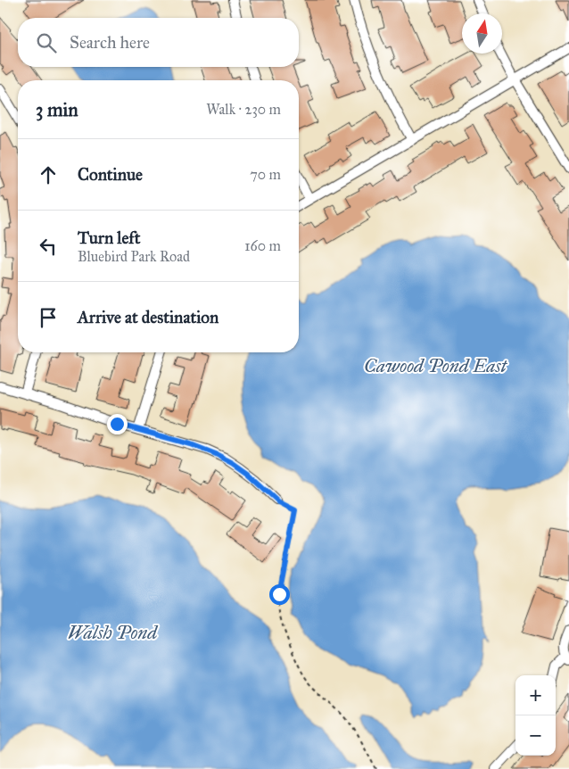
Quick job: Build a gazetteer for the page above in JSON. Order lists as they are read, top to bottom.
{
  "water": ["Cawood Pond East", "Walsh Pond"],
  "north": "top",
  "page": {
    "search": "Search here",
    "heading": ["3 min", "Walk · 230 m"],
    "list": [
      ["Continue", "70 m"],
      ["Turn left", "Bluebird Park Road", "160 m"],
      "Arrive at destination"
    ],
    "map_buttons": ["+", "−"]
  }
}
